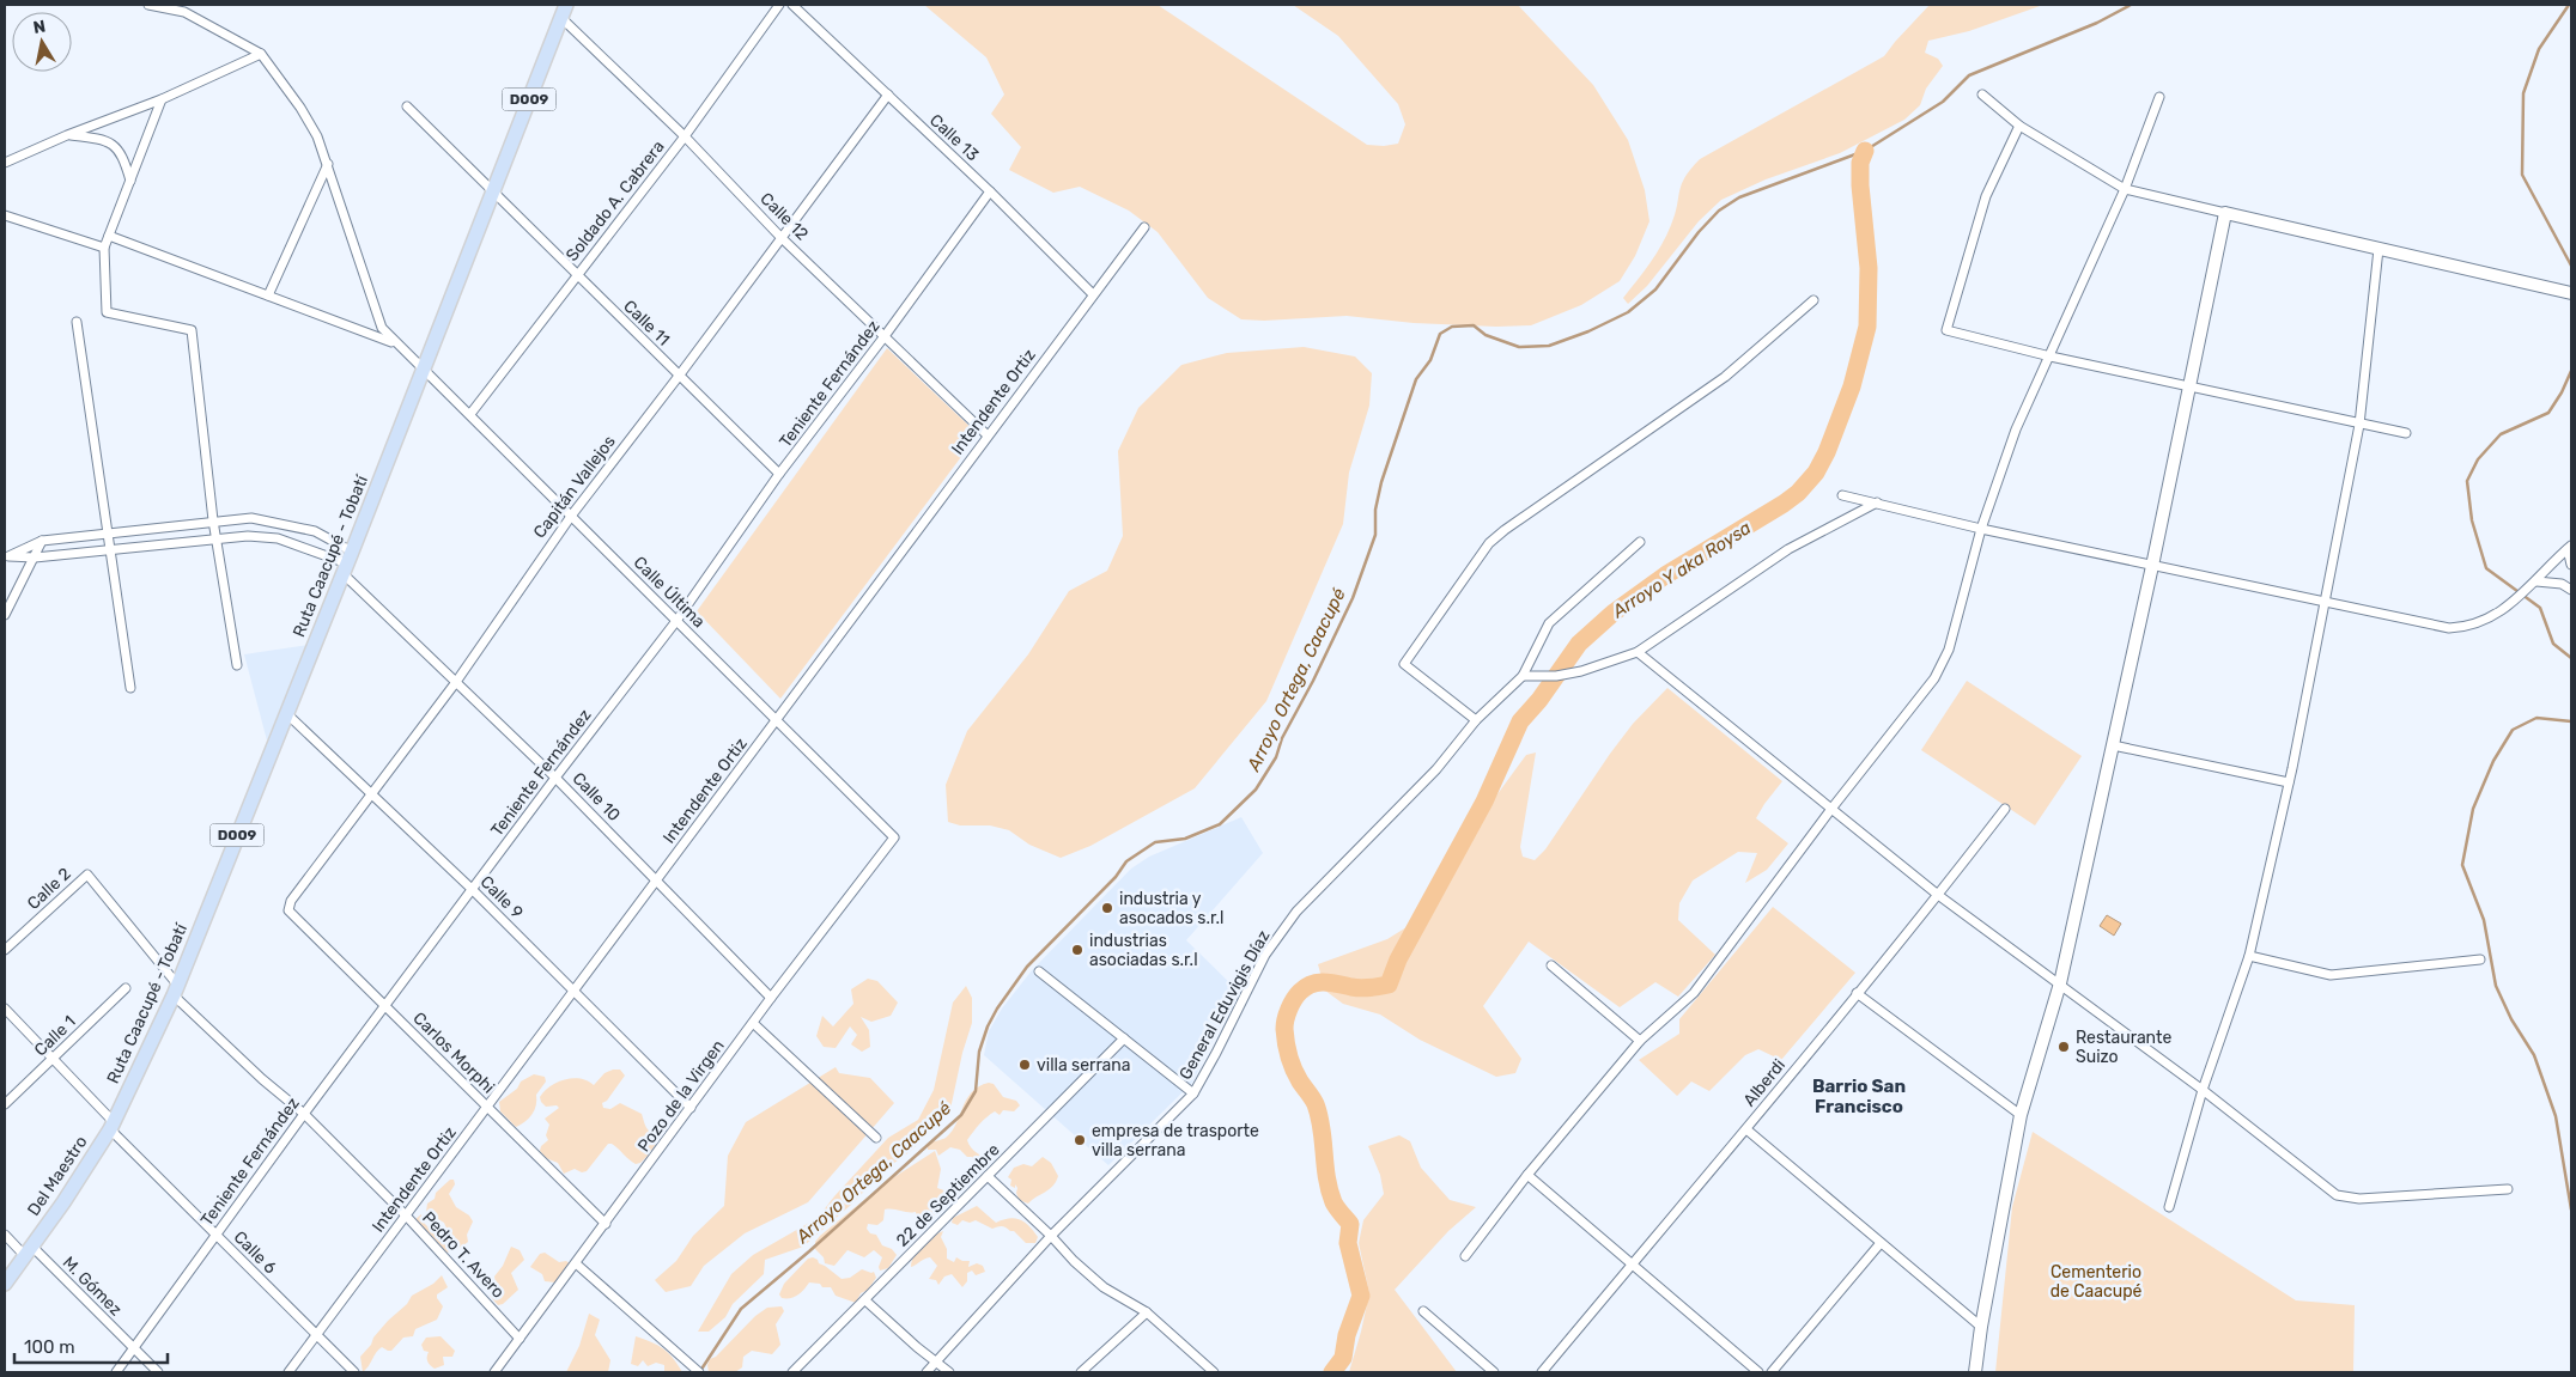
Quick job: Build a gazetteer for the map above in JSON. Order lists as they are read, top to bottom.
{
  "streets": {
    "main road": ["D009", "Ruta Caacupé - Tobatí", "Del Maestro"],
    "street": [
      "Calle 13",
      "Soldado A. Cabrera",
      "Calle 12",
      "Calle 11",
      "Teniente Fernández",
      "Intendente Ortiz",
      "Capitán Vallejos",
      "Calle Última",
      "Calle 10",
      "Calle 2",
      "Calle 9",
      "General Eduvigis Díaz",
      "Calle 1",
      "Carlos Morphi",
      "Alberdi",
      "Pozo de la Virgen",
      "22 de Septiembre",
      "Calle 6",
      "Pedro T. Avero",
      "M. Gómez"
    ]
  },
  "crossings": [
    ["Calle 13", "Teniente Fernández"],
    ["Calle 13", "Intendente Ortiz"],
    ["Calle 13", "Capitán Vallejos"],
    ["Soldado A. Cabrera", "Calle 12"],
    ["Soldado A. Cabrera", "Calle 11"],
    ["Soldado A. Cabrera", "Calle Última"],
    ["Calle 12", "Teniente Fernández"],
    ["Calle 12", "Intendente Ortiz"],
    ["Calle 12", "Capitán Vallejos"],
    ["Calle 12", "Ruta Caacupé - Tobatí"],
    ["Calle 11", "Teniente Fernández"],
    ["Calle 11", "Capitán Vallejos"],
    ["Calle 11", "Ruta Caacupé - Tobatí"],
    ["Teniente Fernández", "Calle Última"],
    ["Teniente Fernández", "Calle 10"],
    ["Teniente Fernández", "Calle 9"],
    ["Teniente Fernández", "Carlos Morphi"],
    ["Teniente Fernández", "Calle 6"],
    ["Teniente Fernández", "Pedro T. Avero"],
    ["Teniente Fernández", "M. Gómez"],
    ["Intendente Ortiz", "Calle Última"],
    ["Intendente Ortiz", "Calle 10"],
    ["Intendente Ortiz", "Calle 9"],
    ["Intendente Ortiz", "Carlos Morphi"],
    ["Intendente Ortiz", "Calle 6"],
    ["Intendente Ortiz", "Pedro T. Avero"],
    ["Capitán Vallejos", "Calle Última"],
    ["Capitán Vallejos", "Calle 10"],
    ["Capitán Vallejos", "Calle 9"],
    ["Capitán Vallejos", "Carlos Morphi"],
    ["Ruta Caacupé - Tobatí", "Calle Última"],
    ["Ruta Caacupé - Tobatí", "Calle 10"],
    ["Ruta Caacupé - Tobatí", "Calle 9"],
    ["Ruta Caacupé - Tobatí", "Del Maestro"],
    ["Ruta Caacupé - Tobatí", "Calle 6"],
    ["Ruta Caacupé - Tobatí", "Pedro T. Avero"],
    ["Calle Última", "Pozo de la Virgen"],
    ["Calle 10", "Pozo de la Virgen"],
    ["Calle 2", "Pedro T. Avero"],
    ["Calle 9", "Pozo de la Virgen"],
    ["Calle 1", "Calle 6"],
    ["Carlos Morphi", "Pozo de la Virgen"],
    ["Pozo de la Virgen", "Pedro T. Avero"],
    ["Del Maestro", "Calle 6"],
    ["Del Maestro", "M. Gómez"]
  ],
  "districts": ["Barrio San Francisco"],
  "water": ["Arroyo Y aka Roysa", "Arroyo Ortega, Caacupé"],
  "parks": ["Cementerio de Caacupé"],
  "places": [
    "industria y asocados s.r.l",
    "industrias asociadas s.r.l",
    "Restaurante Suizo",
    "villa serrana",
    "empresa de trasporte villa serrana"
  ],
  "scale_bar": "100 m",
  "north": "top"
}
